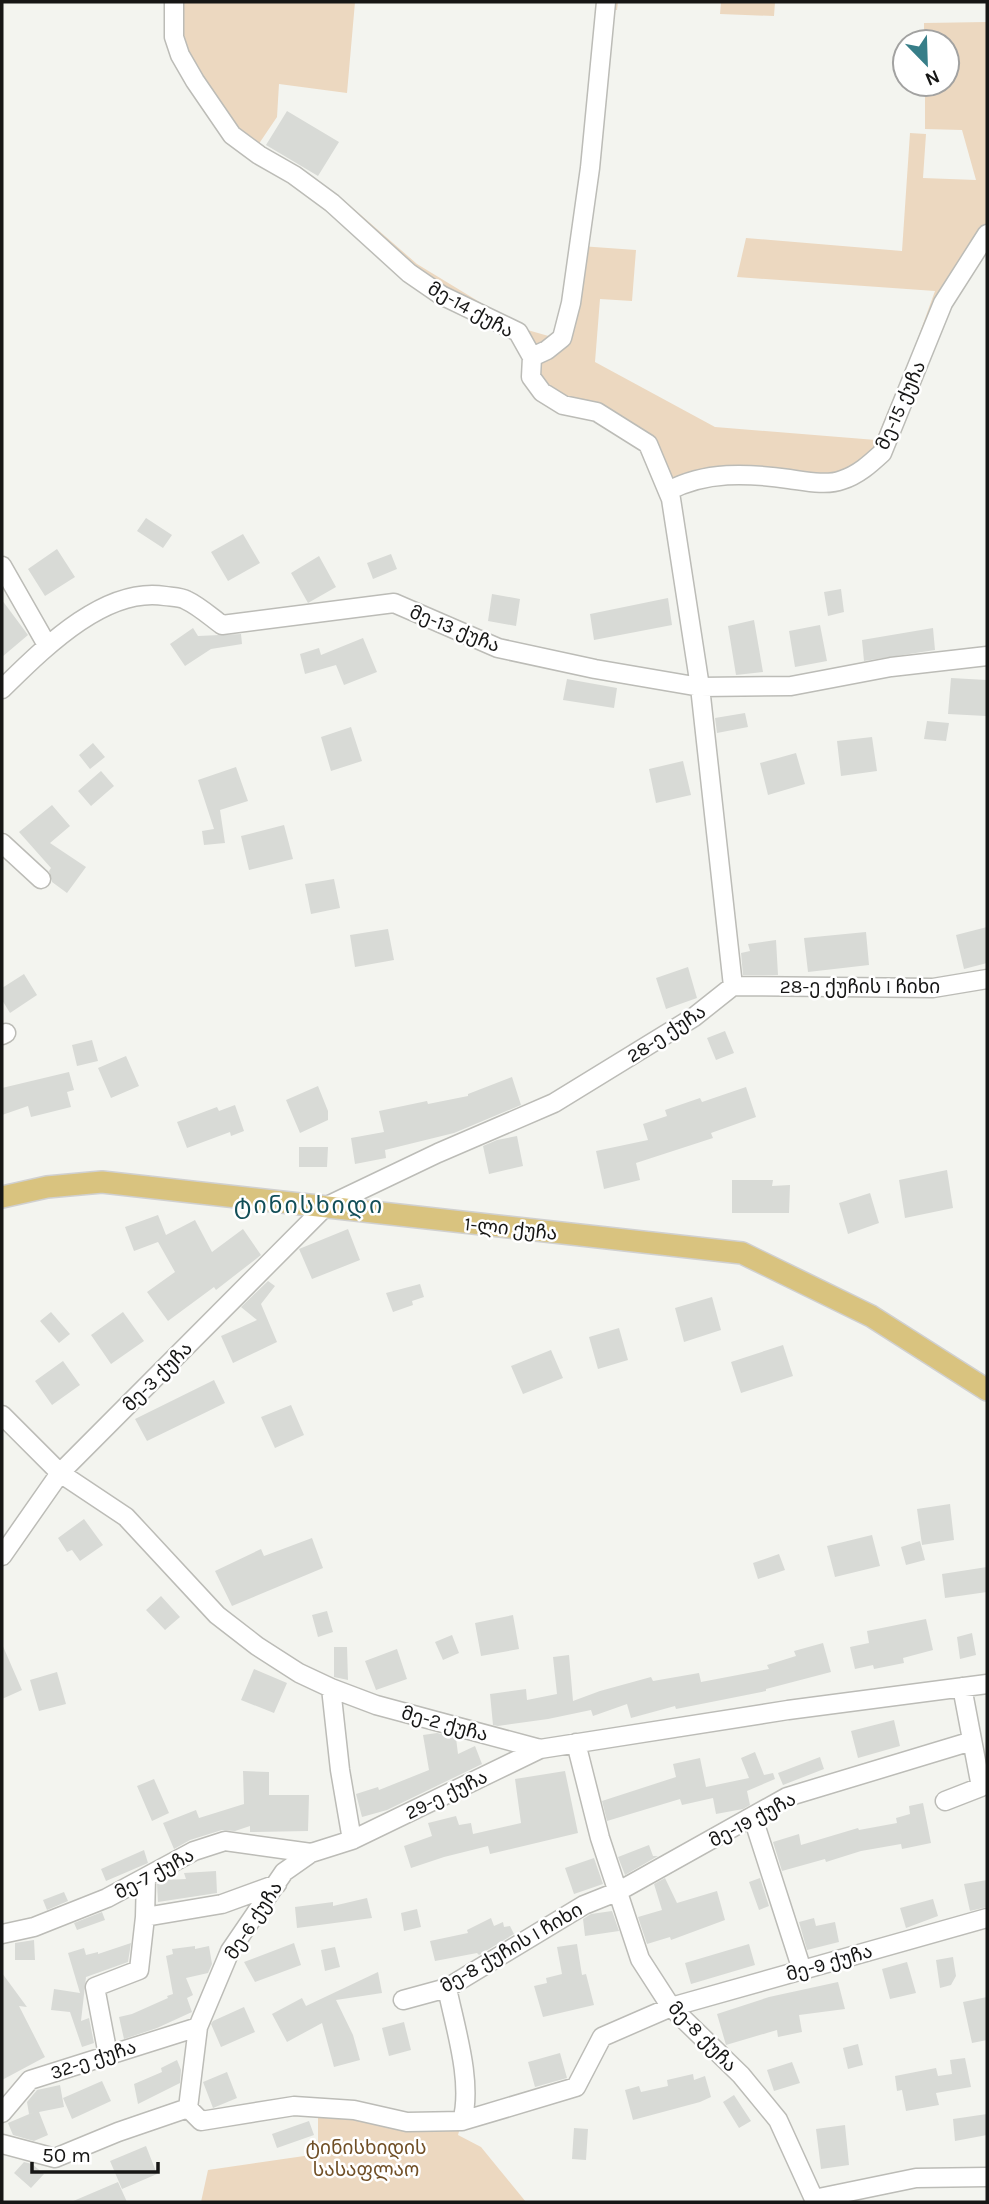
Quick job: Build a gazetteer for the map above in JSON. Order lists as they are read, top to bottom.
{
  "streets": {
    "main road": ["1-ლი ქუჩა"],
    "street": [
      "მე-14 ქუჩა",
      "მე-15 ქუჩა",
      "მე-13 ქუჩა",
      "28-ე ქუჩის I ჩიხი",
      "28-ე ქუჩა",
      "მე-3 ქუჩა",
      "მე-2 ქუჩა",
      "29-ე ქუჩა",
      "მე-19 ქუჩა",
      "მე-7 ქუჩა",
      "მე-6 ქუჩა",
      "მე-8 ქუჩის I ჩიხი",
      "მე-9 ქუჩა",
      "მე-8 ქუჩა",
      "32-ე ქუჩა"
    ]
  },
  "crossings": [
    ["მე-14 ქუჩა", "მე-15 ქუჩა"],
    ["მე-14 ქუჩა", "მე-13 ქუჩა"],
    ["28-ე ქუჩის I ჩიხი", "28-ე ქუჩა"],
    ["28-ე ქუჩა", "1-ლი ქუჩა"],
    ["28-ე ქუჩა", "მე-3 ქუჩა"],
    ["1-ლი ქუჩა", "მე-3 ქუჩა"],
    ["მე-3 ქუჩა", "მე-2 ქუჩა"],
    ["მე-2 ქუჩა", "29-ე ქუჩა"],
    ["მე-2 ქუჩა", "მე-8 ქუჩა"],
    ["29-ე ქუჩა", "მე-6 ქუჩა"],
    ["მე-19 ქუჩა", "მე-8 ქუჩის I ჩიხი"],
    ["მე-19 ქუჩა", "მე-8 ქუჩა"],
    ["მე-7 ქუჩა", "მე-6 ქუჩა"],
    ["მე-6 ქუჩა", "მე-9 ქუჩა"],
    ["მე-6 ქუჩა", "32-ე ქუჩა"],
    ["მე-8 ქუჩის I ჩიხი", "მე-8 ქუჩა"],
    ["მე-9 ქუჩა", "მე-8 ქუჩა"]
  ],
  "districts": ["ტინისხიდი"],
  "parks": ["ტინისხიდის სასაფლაო"],
  "scale_bar": "50 m",
  "north": "bottom right"
}
